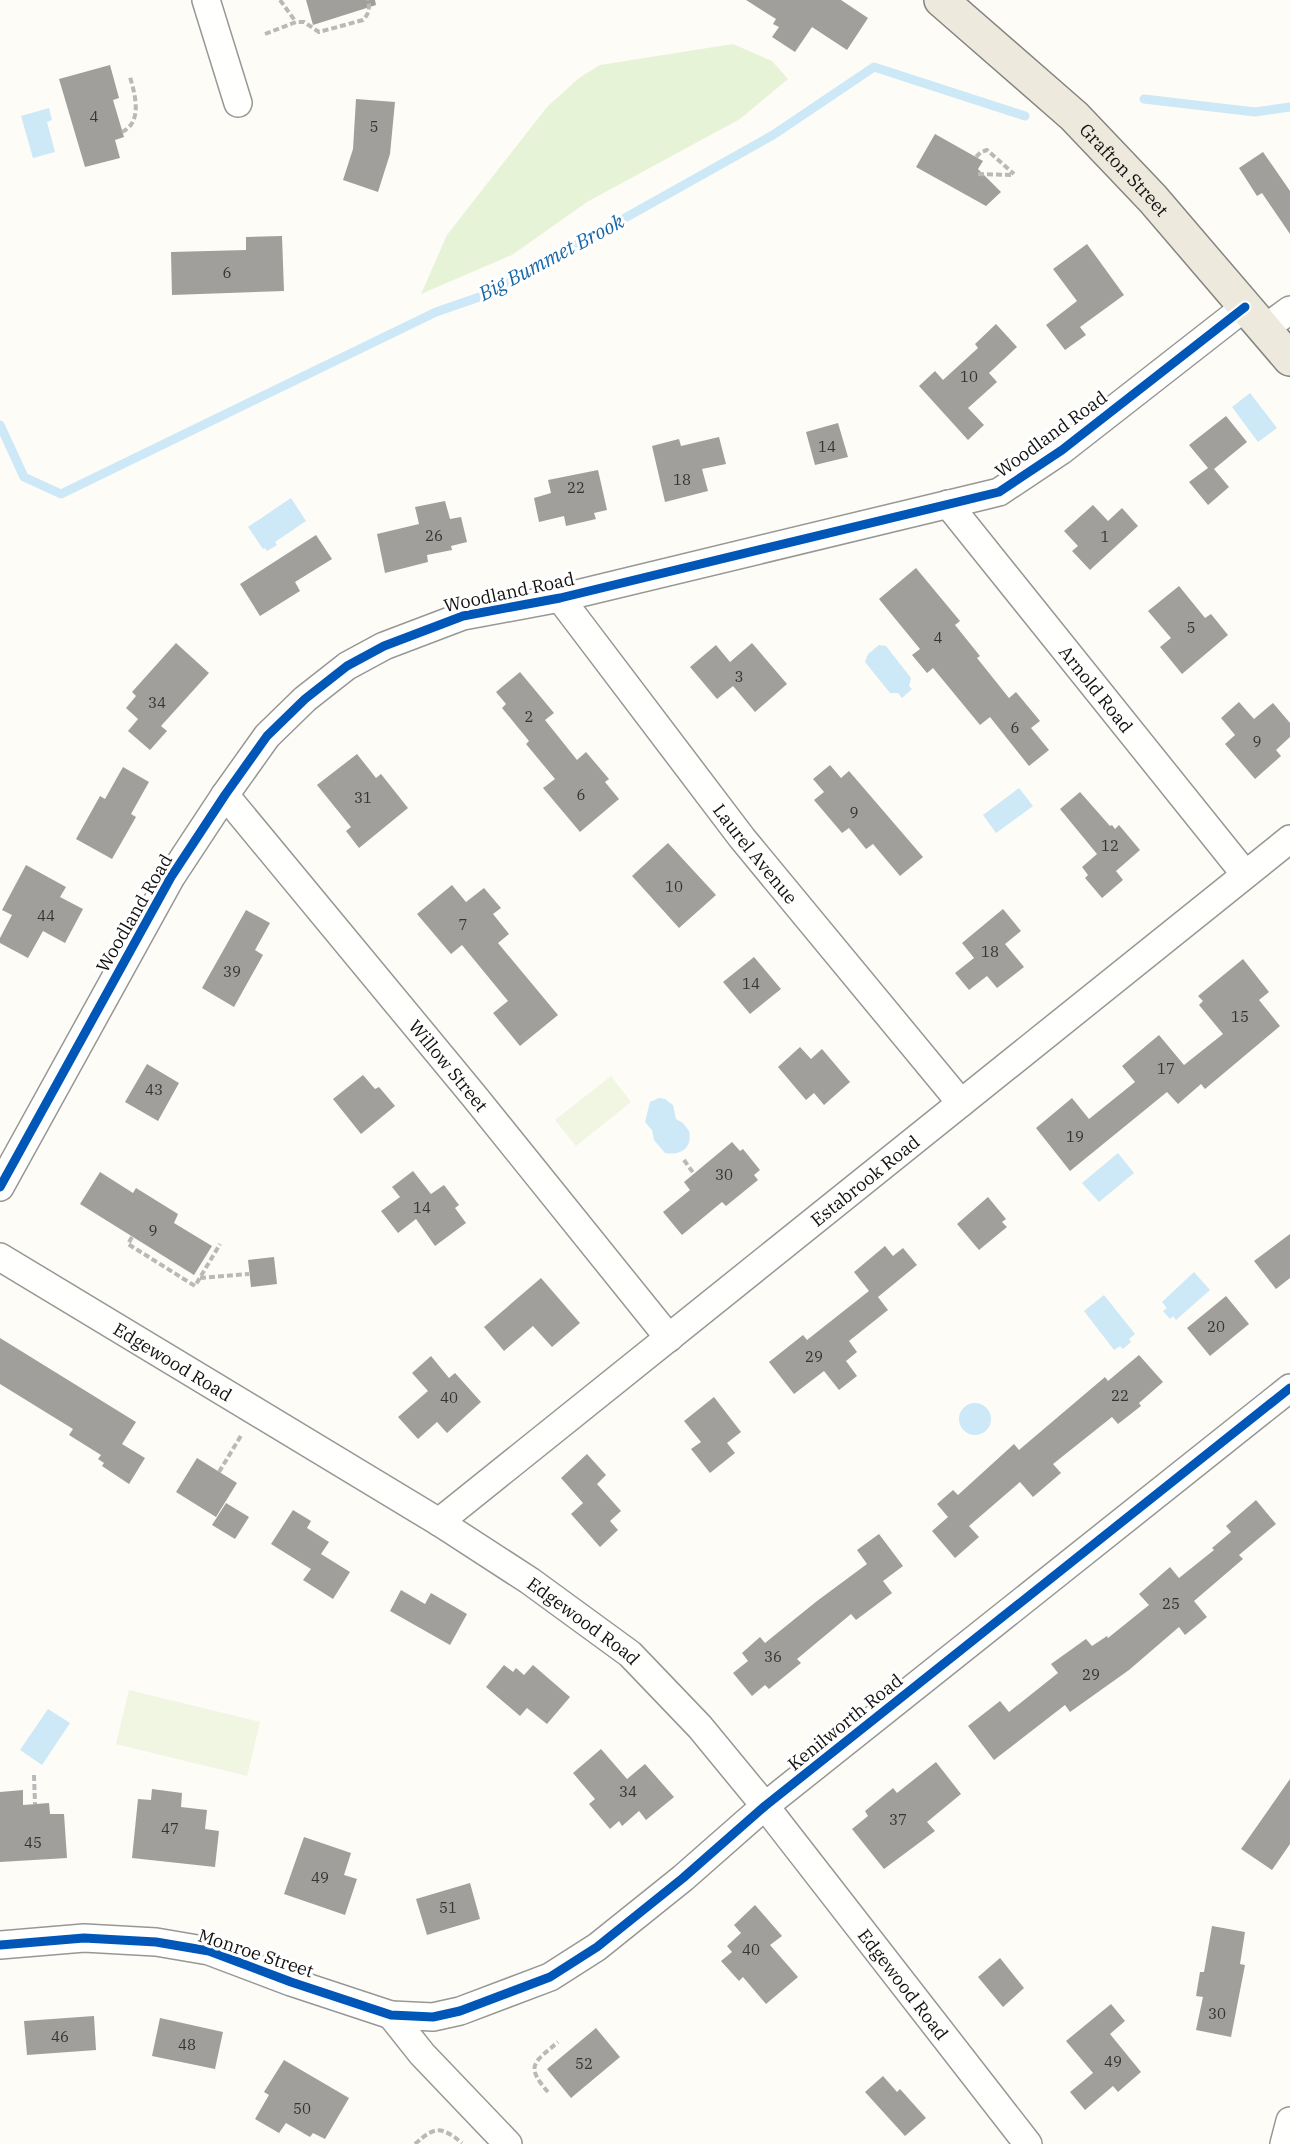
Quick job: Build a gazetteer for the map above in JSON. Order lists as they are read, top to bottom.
{
  "streets": {
    "main road": ["Grafton Street"],
    "street": [
      "Woodland Road",
      "Arnold Road",
      "Laurel Avenue",
      "Willow Street",
      "Estabrook Road",
      "Edgewood Road",
      "Kenilworth Road",
      "Monroe Street"
    ]
  },
  "crossings": [
    ["Grafton Street", "Woodland Road"],
    ["Woodland Road", "Arnold Road"],
    ["Woodland Road", "Laurel Avenue"],
    ["Woodland Road", "Willow Street"],
    ["Arnold Road", "Estabrook Road"],
    ["Laurel Avenue", "Estabrook Road"],
    ["Willow Street", "Estabrook Road"],
    ["Estabrook Road", "Edgewood Road"],
    ["Edgewood Road", "Kenilworth Road"],
    ["Kenilworth Road", "Monroe Street"]
  ],
  "water": ["Big Bummet Brook"],
  "house_numbers": [
    "4",
    "5",
    "6",
    "10",
    "14",
    "18",
    "22",
    "26",
    "1",
    "5",
    "4",
    "3",
    "34",
    "2",
    "6",
    "9",
    "6",
    "31",
    "9",
    "12",
    "10",
    "44",
    "7",
    "18",
    "39",
    "14",
    "15",
    "17",
    "43",
    "19",
    "30",
    "14",
    "9",
    "20",
    "29",
    "22",
    "40",
    "25",
    "36",
    "29",
    "34",
    "37",
    "47",
    "45",
    "49",
    "51",
    "40",
    "30",
    "46",
    "48",
    "49",
    "52",
    "50"
  ]
}
